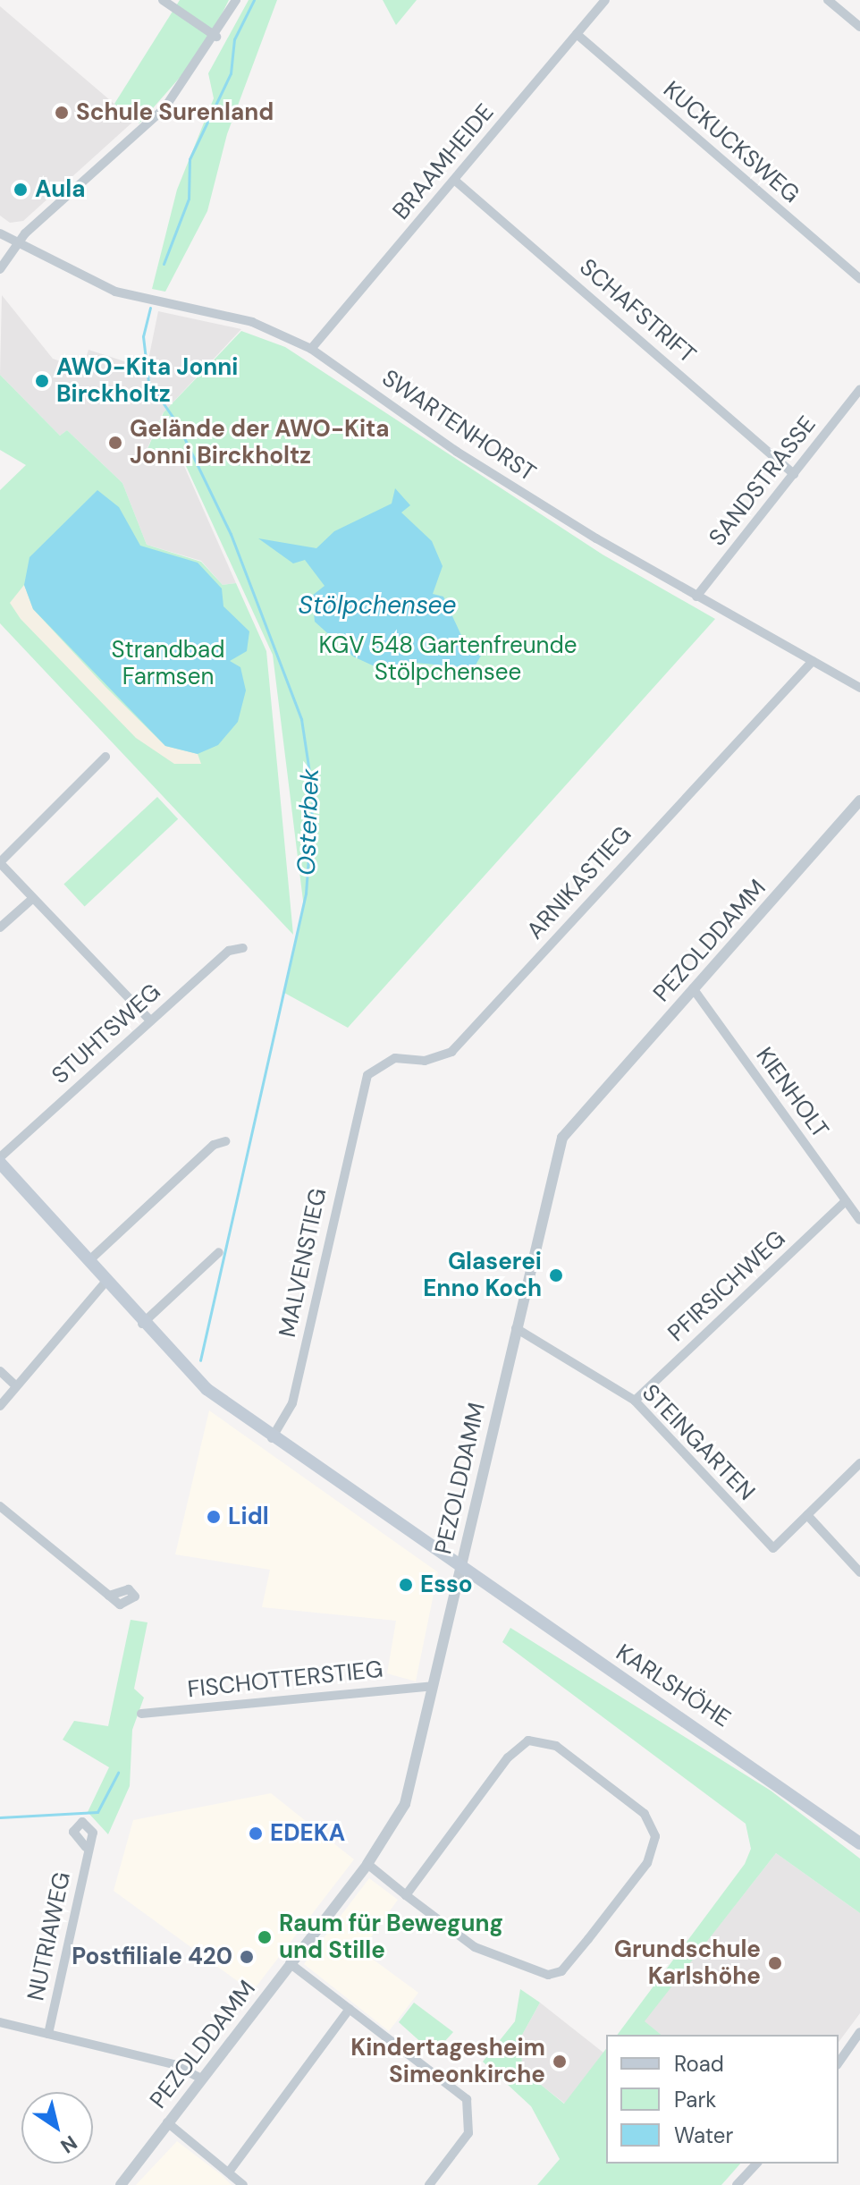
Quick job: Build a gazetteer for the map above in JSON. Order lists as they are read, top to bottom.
{
  "streets": {
    "main road": ["KARLSHÖHE"],
    "street": [
      "KUCKUCKSWEG",
      "BRAAMHEIDE",
      "SCHAFSTRIFT",
      "SWARTENHORST",
      "SANDSTRASSE",
      "ARNIKASTIEG",
      "PEZOLDDAMM",
      "STUHTSWEG",
      "KIENHOLT",
      "MALVENSTIEG",
      "PFIRSICHWEG",
      "STEINGARTEN",
      "FISCHOTTERSTIEG",
      "NUTRIAWEG"
    ]
  },
  "crossings": [
    ["KUCKUCKSWEG", "BRAAMHEIDE"],
    ["BRAAMHEIDE", "SCHAFSTRIFT"],
    ["BRAAMHEIDE", "SWARTENHORST"],
    ["SCHAFSTRIFT", "SANDSTRASSE"],
    ["SWARTENHORST", "SANDSTRASSE"],
    ["SWARTENHORST", "ARNIKASTIEG"],
    ["ARNIKASTIEG", "MALVENSTIEG"],
    ["PEZOLDDAMM", "KIENHOLT"],
    ["PEZOLDDAMM", "STEINGARTEN"],
    ["PEZOLDDAMM", "FISCHOTTERSTIEG"],
    ["PEZOLDDAMM", "KARLSHÖHE"],
    ["STUHTSWEG", "KARLSHÖHE"],
    ["KIENHOLT", "PFIRSICHWEG"],
    ["MALVENSTIEG", "KARLSHÖHE"],
    ["PFIRSICHWEG", "STEINGARTEN"]
  ],
  "water": ["Stölpchensee", "Osterbek"],
  "parks": ["KGV 548 Gartenfreunde Stölpchensee", "Strandbad Farmsen"],
  "places": [
    "Schule Surenland",
    "Aula",
    "AWO-Kita Jonni Birckholtz",
    "Gelände der AWO-Kita Jonni Birckholtz",
    "Glaserei Enno Koch",
    "Lidl",
    "Esso",
    "EDEKA",
    "Raum für Bewegung und Stille",
    "Postfiliale 420",
    "Grundschule Karlshöhe",
    "Kindertagesheim Simeonkirche"
  ],
  "legend": ["Road", "Park", "Water"],
  "north": "bottom right"
}
